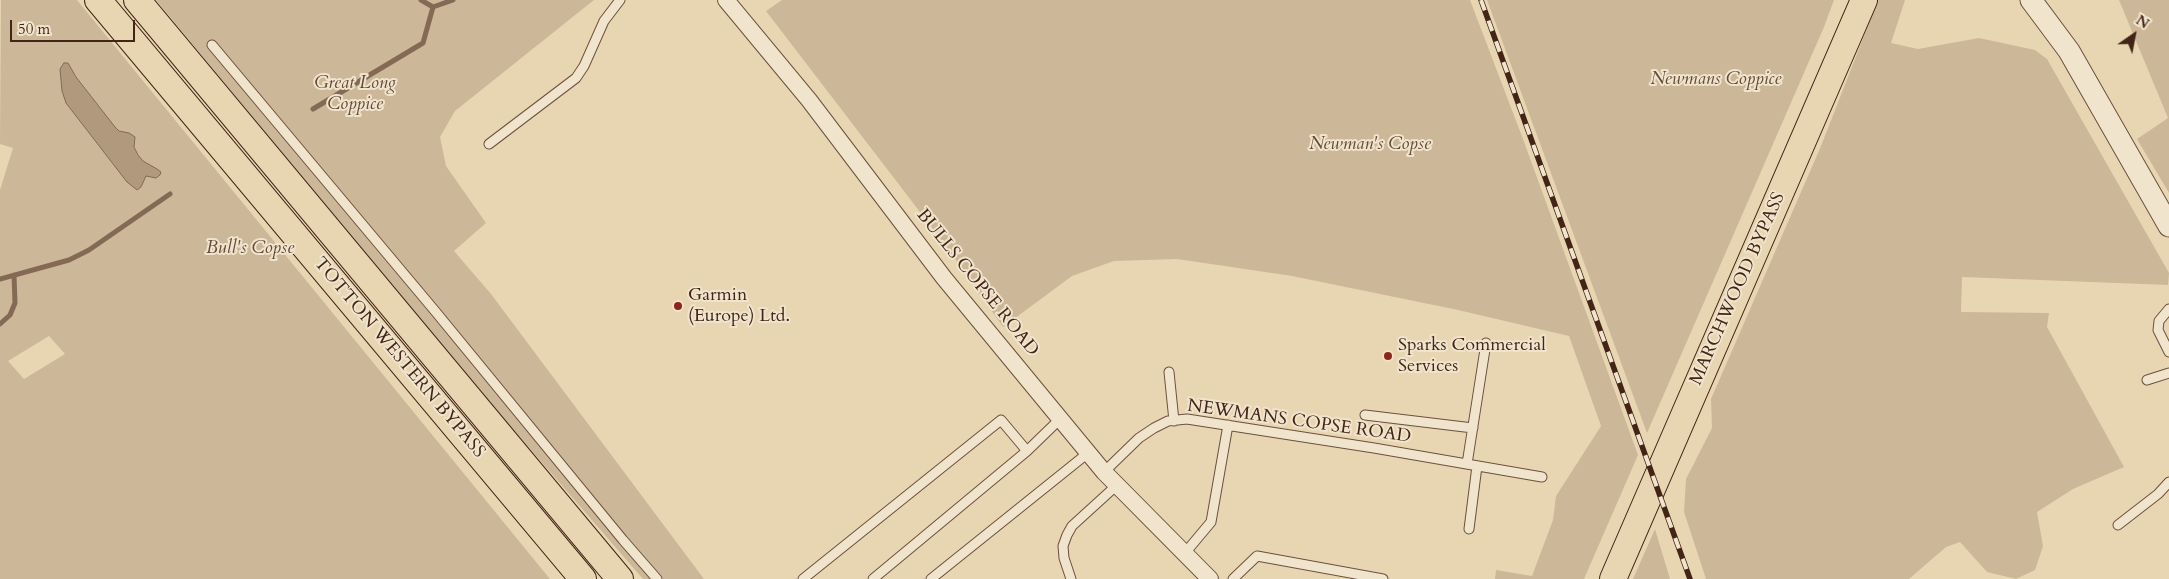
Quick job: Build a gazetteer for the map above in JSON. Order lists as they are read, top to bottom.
{
  "streets": {
    "main road": ["MARCHWOOD BYPASS", "TOTTON WESTERN BYPASS"],
    "street": ["BULLS COPSE ROAD"],
    "lane": ["NEWMANS COPSE ROAD"]
  },
  "crossings": [
    ["BULLS COPSE ROAD", "NEWMANS COPSE ROAD"]
  ],
  "parks": [
    "Newmans Coppice",
    "Great Long Coppice",
    "Newman's Copse",
    "Bull's Copse"
  ],
  "places": ["Garmin (Europe) Ltd.", "Sparks Commercial Services"],
  "scale_bar": "50 m",
  "north": "top right"
}
